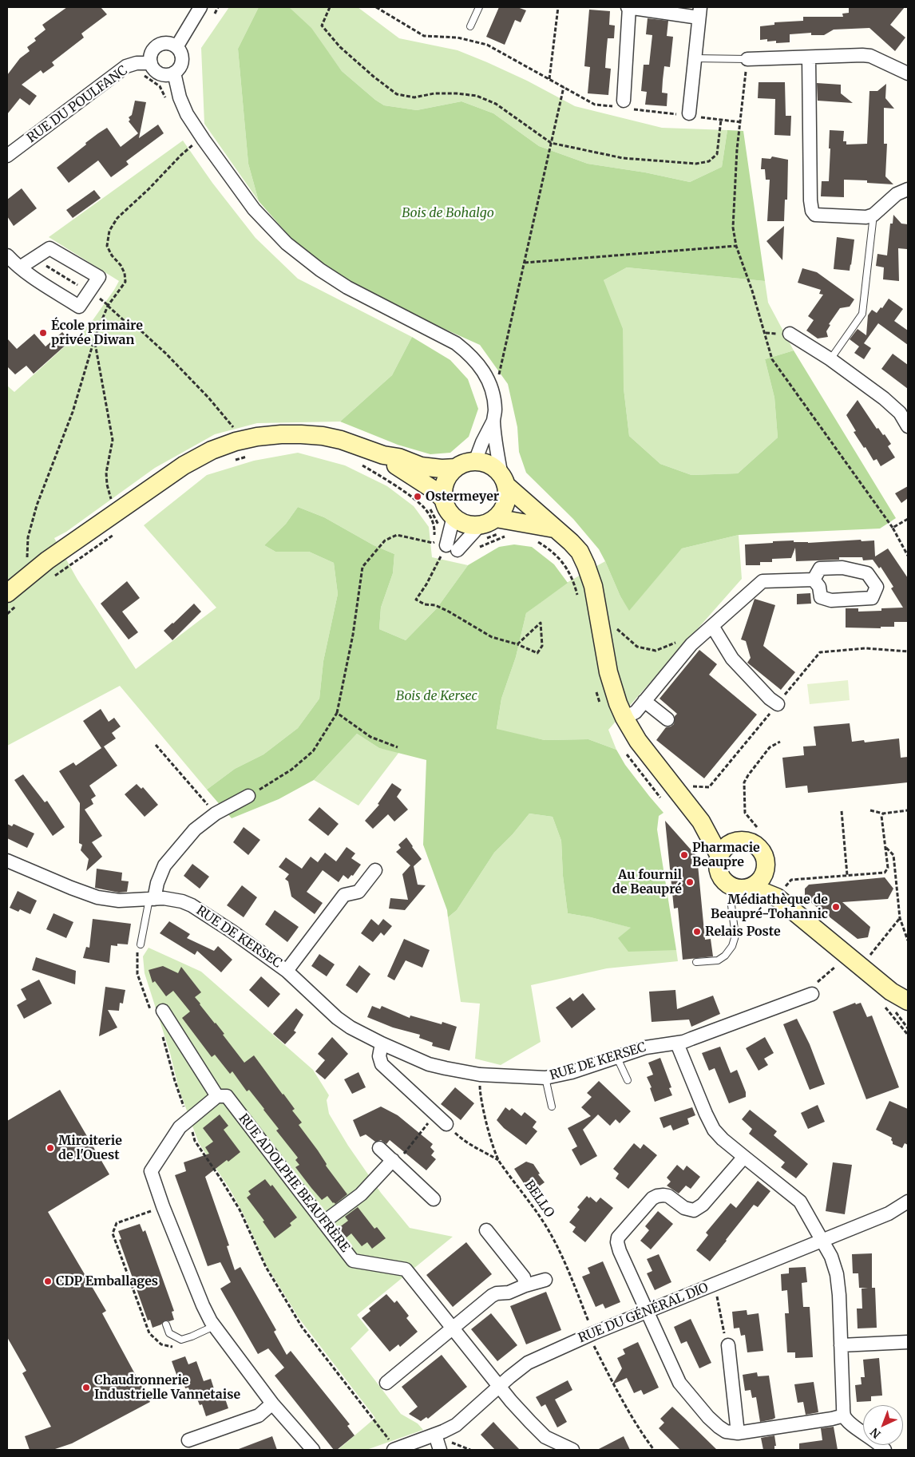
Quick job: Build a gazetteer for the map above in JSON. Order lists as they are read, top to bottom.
{
  "streets": {
    "street": [
      "RUE DU POULFANC",
      "RUE DE KERSEC",
      "RUE ADOLPHE BEAUFRÈRE",
      "RUE DU GÉNÉRAL DIO"
    ],
    "path": ["BELLO"]
  },
  "crossings": [
    ["RUE DE KERSEC", "BELLO"],
    ["RUE ADOLPHE BEAUFRÈRE", "RUE DU GÉNÉRAL DIO"],
    ["BELLO", "RUE DU GÉNÉRAL DIO"]
  ],
  "parks": ["Bois de Bohalgo", "Bois de Kersec"],
  "places": [
    "École primaire privée Diwan",
    "Ostermeyer",
    "Pharmacie Beaupre",
    "Au fournil de Beaupré",
    "Médiathèque de Beaupré-Tohannic",
    "Relais Poste",
    "Miroiterie de l'Ouest",
    "CDP Emballages",
    "Chaudronnerie Industrielle Vannetaise"
  ],
  "north": "bottom left"
}
